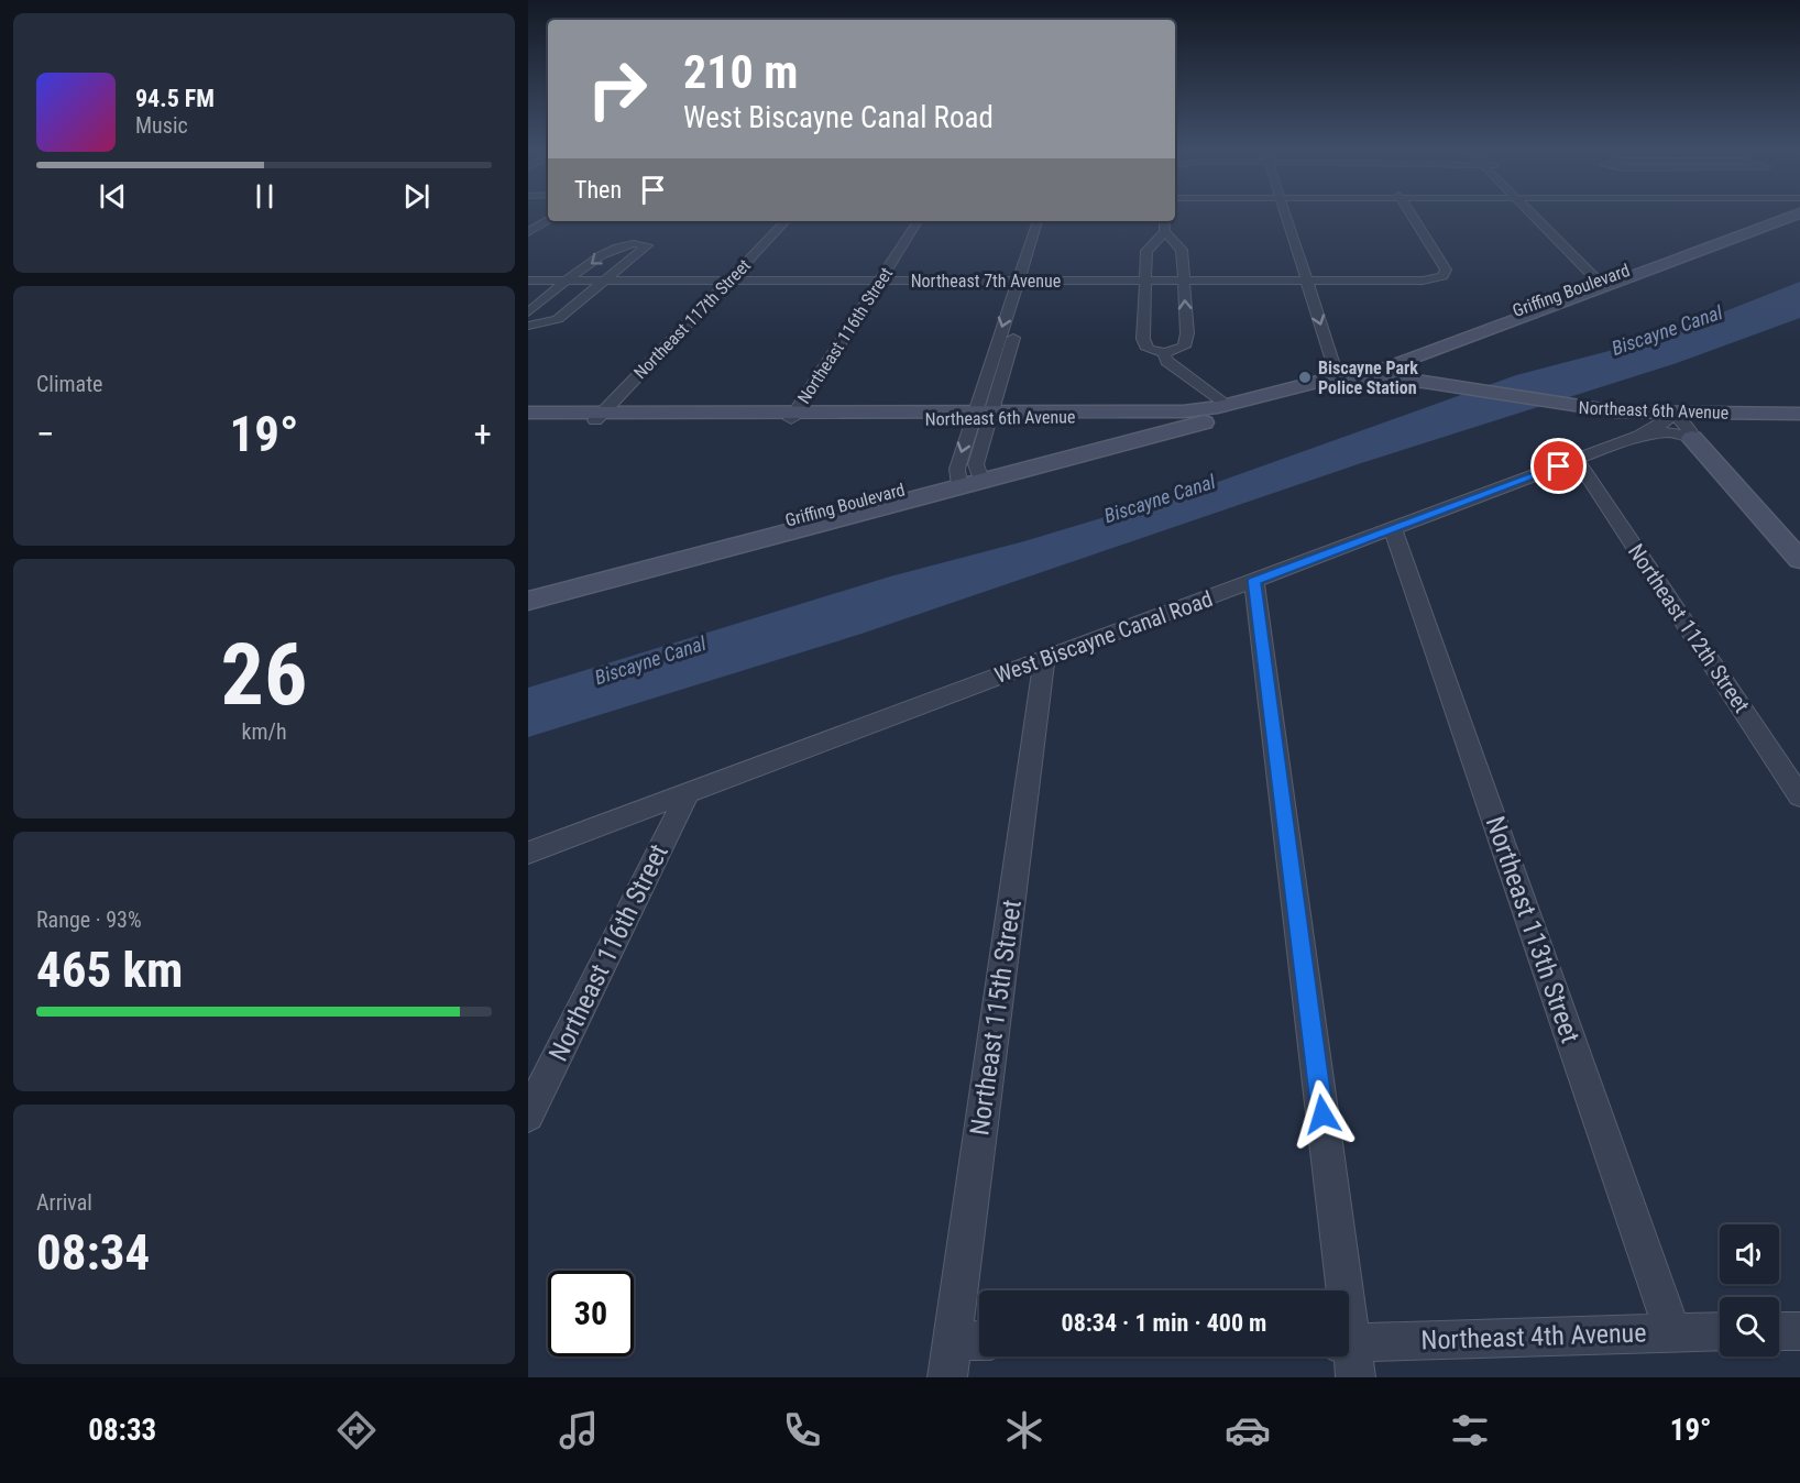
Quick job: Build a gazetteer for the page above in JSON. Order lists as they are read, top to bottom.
{
  "streets": {
    "street": [
      "Northeast 7th Avenue",
      "Griffing Boulevard",
      "Northeast 117th Street",
      "Northeast 116th Street",
      "Northeast 6th Avenue",
      "Northeast 112th Street",
      "West Biscayne Canal Road",
      "Northeast 113th Street",
      "Northeast 115th Street",
      "Northeast 4th Avenue"
    ]
  },
  "crossings": [
    ["Northeast 7th Avenue", "Northeast 117th Street"],
    ["Northeast 7th Avenue", "Northeast 116th Street"],
    ["Griffing Boulevard", "Northeast 6th Avenue"],
    ["Northeast 117th Street", "Northeast 6th Avenue"],
    ["Northeast 116th Street", "Northeast 6th Avenue"],
    ["Northeast 116th Street", "West Biscayne Canal Road"],
    ["Northeast 6th Avenue", "West Biscayne Canal Road"],
    ["Northeast 112th Street", "West Biscayne Canal Road"],
    ["West Biscayne Canal Road", "Northeast 113th Street"],
    ["West Biscayne Canal Road", "Northeast 115th Street"],
    ["Northeast 113th Street", "Northeast 4th Avenue"]
  ],
  "water": ["Biscayne Canal"],
  "places": ["Biscayne Park Police Station"],
  "page": {
    "turn": ["210 m", "West Biscayne Canal Road"],
    "song": ["94.5 FM", "Music"],
    "then": "Then",
    "tile": [
      "Climate",
      ["26", "km/h"],
      ["Range · 93%", "465 km"],
      ["Arrival", "08:34"]
    ],
    "heat": ["−", "19°", "+"],
    "limit": "30",
    "trip": "08:34 · 1 min · 400 m",
    "tabs": ["08:33", "19°"]
  }
}
